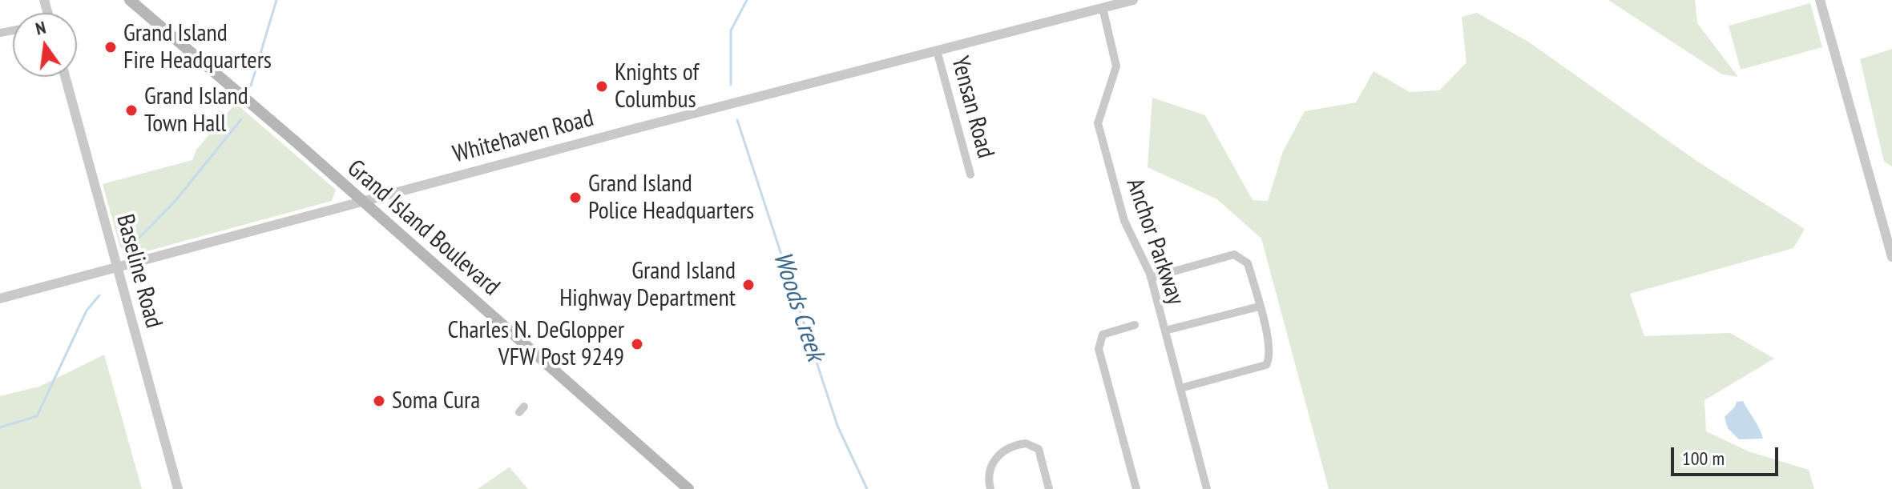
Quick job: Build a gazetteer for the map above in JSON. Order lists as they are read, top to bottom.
{
  "streets": {
    "main road": ["Grand Island Boulevard"],
    "street": [
      "Yensan Road",
      "Whitehaven Road",
      "Anchor Parkway",
      "Baseline Road"
    ]
  },
  "crossings": [
    ["Yensan Road", "Whitehaven Road"],
    ["Whitehaven Road", "Grand Island Boulevard"],
    ["Whitehaven Road", "Anchor Parkway"],
    ["Whitehaven Road", "Baseline Road"]
  ],
  "water": ["Woods Creek"],
  "places": [
    "Grand Island Fire Headquarters",
    "Knights of Columbus",
    "Grand Island Town Hall",
    "Grand Island Police Headquarters",
    "Grand Island Highway Department",
    "Charles N. DeGlopper VFW Post 9249",
    "Soma Cura"
  ],
  "scale_bar": "100 m",
  "north": "top"
}
